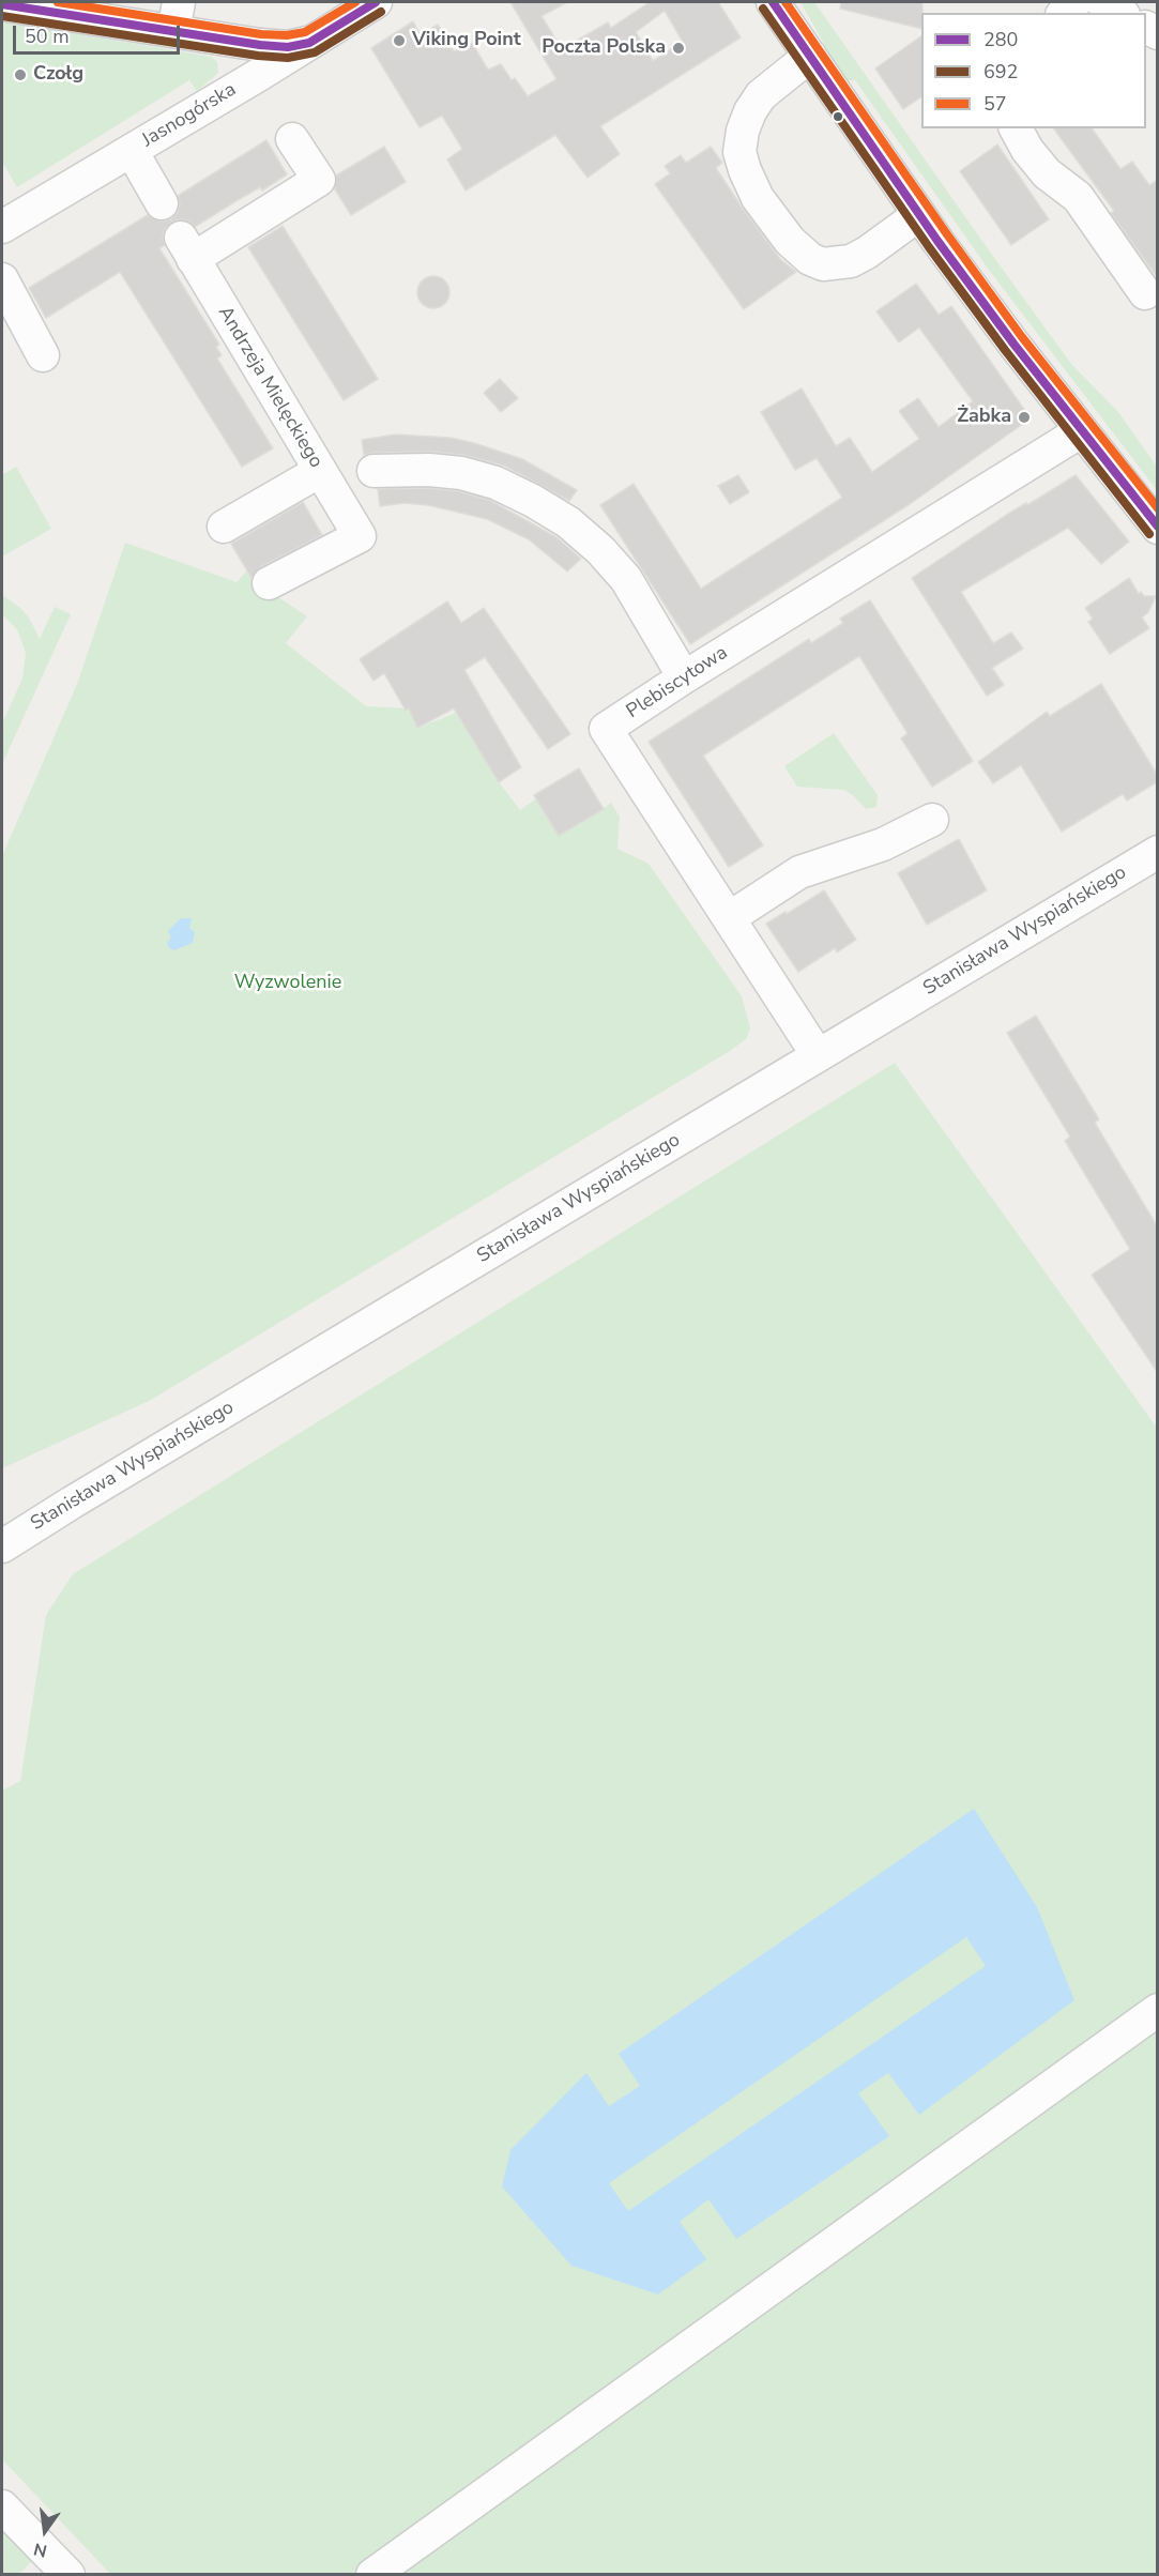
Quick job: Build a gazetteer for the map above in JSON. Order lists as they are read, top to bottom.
{
  "streets": {
    "street": [
      "Jasnogórska",
      "Andrzeja Mielęckiego",
      "Plebiscytowa",
      "Stanisława Wyspiańskiego"
    ]
  },
  "crossings": [
    ["Plebiscytowa", "Stanisława Wyspiańskiego"]
  ],
  "parks": ["Wyzwolenie"],
  "places": [
    "Viking Point",
    "Poczta Polska",
    "Czołg",
    "Żabka"
  ],
  "lines": ["transit line 280", "transit line 57", "transit line 692"],
  "legend": ["280", "692", "57"],
  "scale_bar": "50 m",
  "north": "bottom"
}
